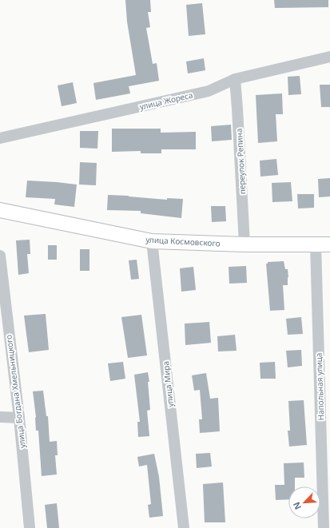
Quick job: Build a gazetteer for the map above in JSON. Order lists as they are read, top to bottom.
{
  "streets": {
    "main road": ["улица Космовского"],
    "street": [
      "улица Жореса",
      "переулок Репина",
      "улица Мира",
      "Напольная улица",
      "улица Богдана Хмельницкого"
    ]
  },
  "crossings": [
    ["улица Жореса", "переулок Репина"],
    ["переулок Репина", "улица Космовского"],
    ["улица Космовского", "улица Мира"],
    ["улица Космовского", "Напольная улица"]
  ],
  "north": "bottom left"
}
